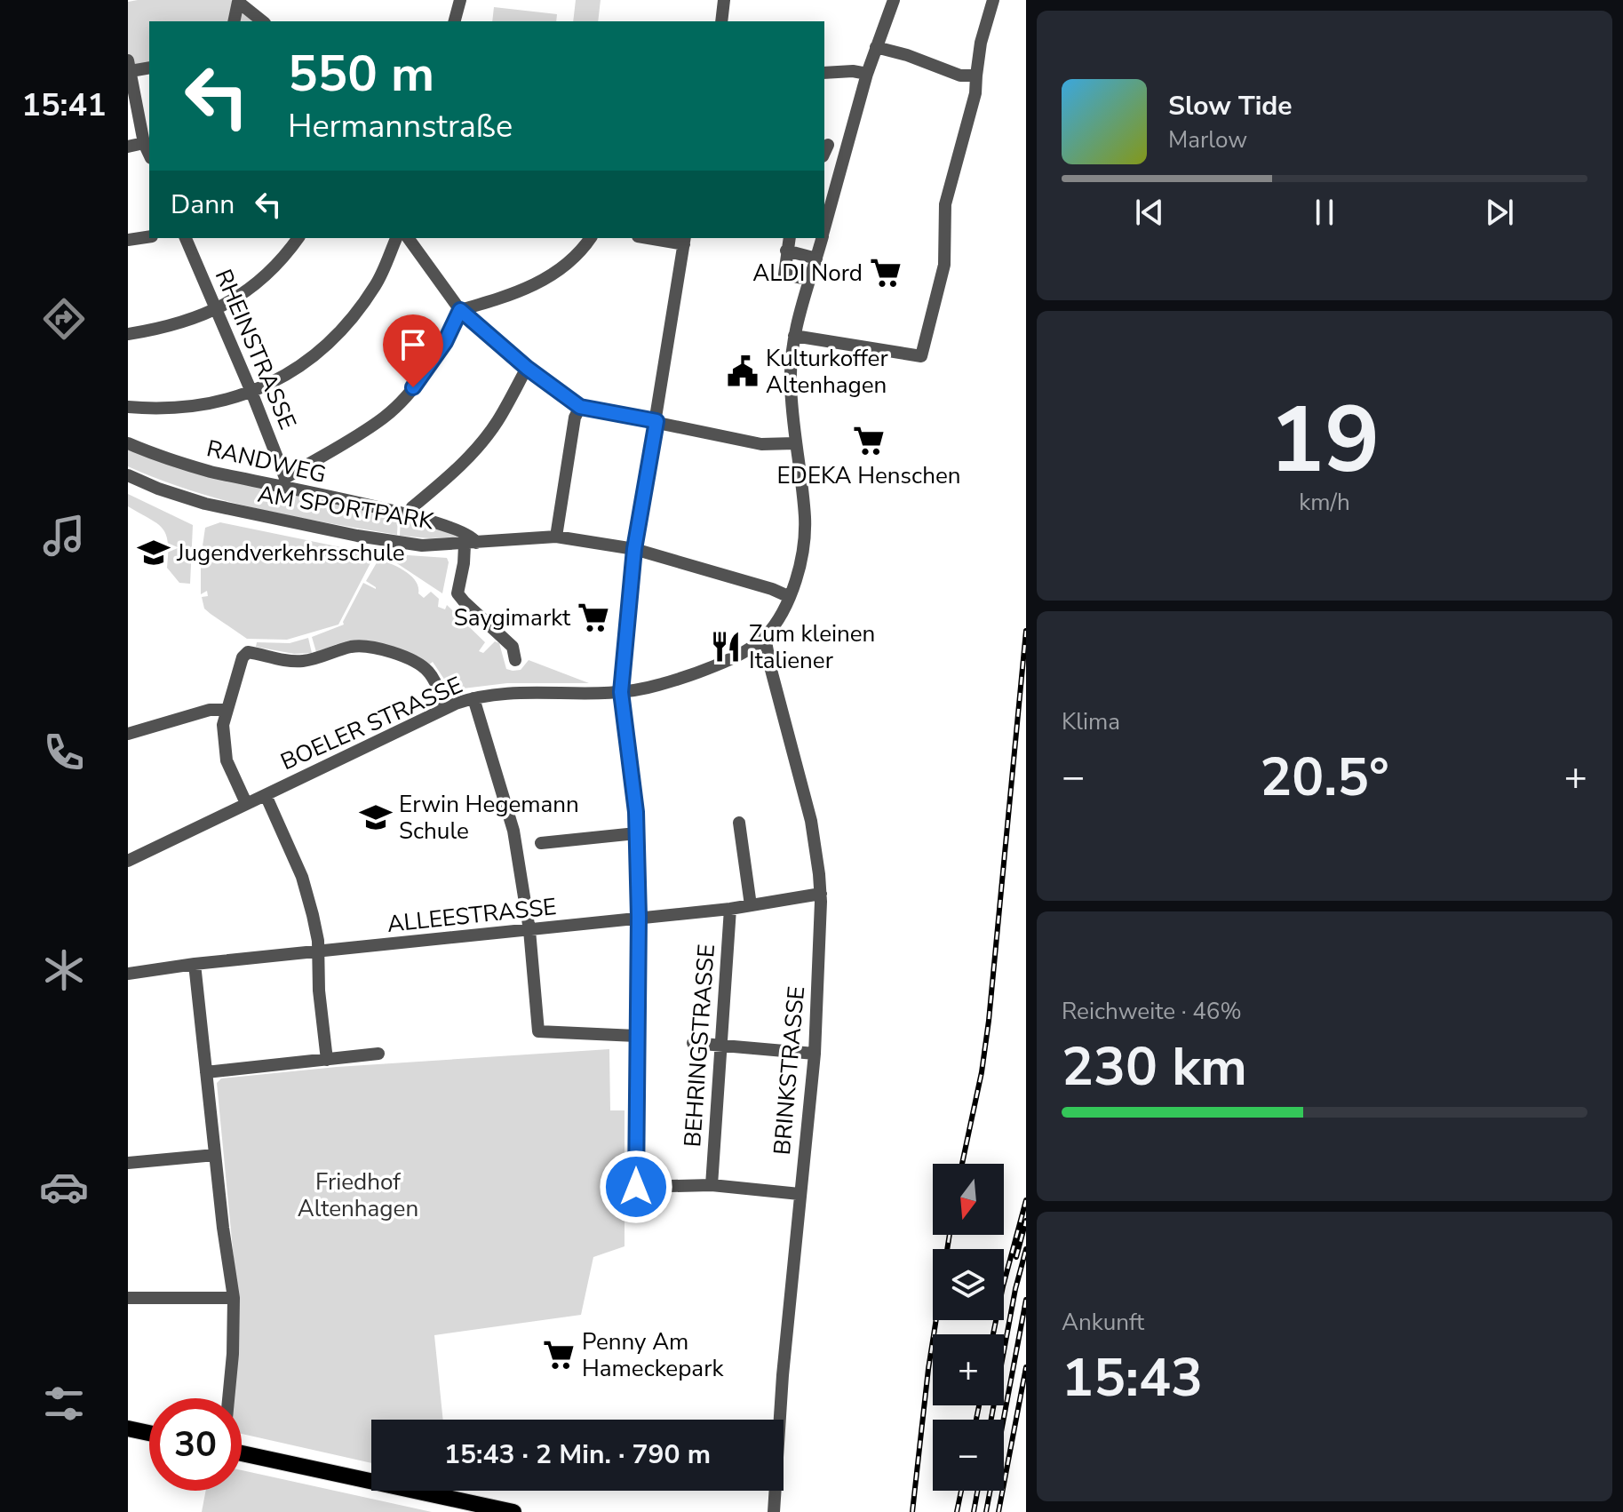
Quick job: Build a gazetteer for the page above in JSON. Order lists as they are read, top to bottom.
{
  "streets": {
    "street": [
      "RHEINSTRASSE",
      "RANDWEG",
      "AM SPORTPARK",
      "BOELER STRASSE",
      "ALLEESTRASSE",
      "BEHRINGSTRASSE",
      "BRINKSTRASSE"
    ]
  },
  "crossings": [
    ["RHEINSTRASSE", "RANDWEG"],
    ["RANDWEG", "AM SPORTPARK"],
    ["BOELER STRASSE", "BRINKSTRASSE"],
    ["ALLEESTRASSE", "BEHRINGSTRASSE"],
    ["ALLEESTRASSE", "BRINKSTRASSE"]
  ],
  "parks": ["Friedhof Altenhagen"],
  "places": {
    "supermarket": [
      "ALDI Nord",
      "EDEKA Henschen",
      "Saygimarkt",
      "Penny Am Hameckepark"
    ],
    "public building": ["Kulturkoffer Altenhagen"],
    "school or university": ["Jugendverkehrsschule", "Erwin Hegemann Schule"],
    "restaurant": ["Zum kleinen Italiener"]
  },
  "north": "bottom",
  "page": {
    "tabs": "15:41",
    "turn": ["550 m", "Hermannstraße"],
    "song": ["Slow Tide", "Marlow"],
    "then": "Dann",
    "tile": [
      ["19", "km/h"],
      "Klima",
      ["Reichweite · 46%", "230 km"],
      ["Ankunft", "15:43"]
    ],
    "heat": ["−", "20.5°", "+"],
    "map_buttons": ["+", "−"],
    "limit": "30",
    "trip": "15:43 · 2 Min. · 790 m"
  }
}
